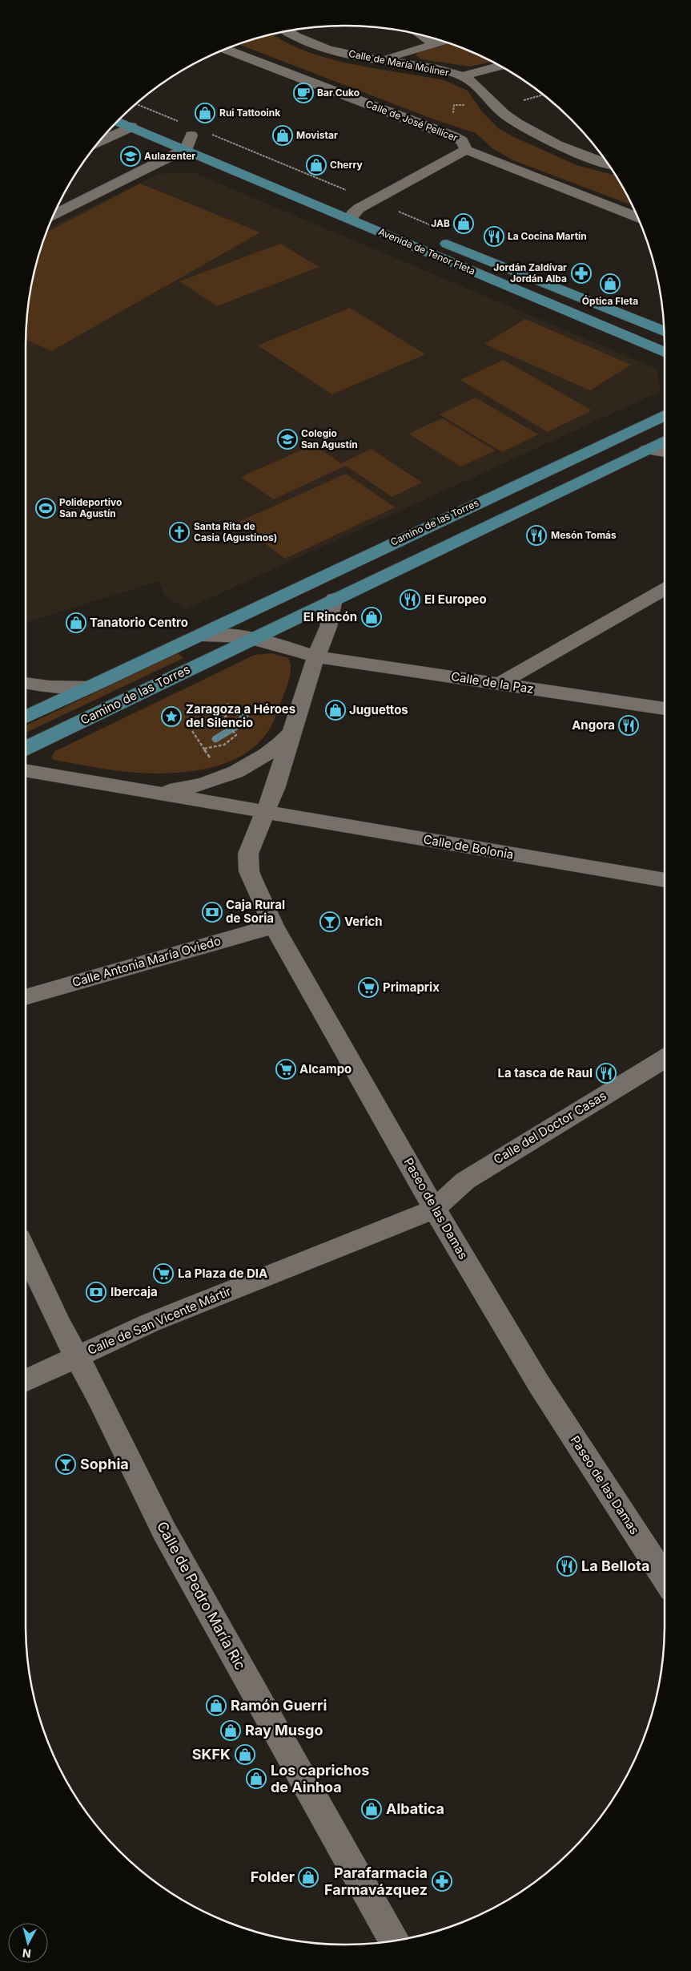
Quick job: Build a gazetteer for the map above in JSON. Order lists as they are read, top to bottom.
{
  "streets": {
    "main road": ["Avenida de Tenor Fleta", "Camino de las Torres"],
    "street": [
      "Calle de María Moliner",
      "Calle de José Pellicer",
      "Calle de la Paz",
      "Calle de Bolonia",
      "Calle Antonia María Oviedo",
      "Calle del Doctor Casas",
      "Paseo de las Damas",
      "Calle de San Vicente Mártir",
      "Calle de Pedro María Ric"
    ]
  },
  "crossings": [
    ["Camino de las Torres", "Calle de la Paz"],
    ["Camino de las Torres", "Paseo de las Damas"],
    ["Calle de la Paz", "Paseo de las Damas"],
    ["Calle de Bolonia", "Paseo de las Damas"],
    ["Calle Antonia María Oviedo", "Paseo de las Damas"],
    ["Calle del Doctor Casas", "Paseo de las Damas"],
    ["Calle del Doctor Casas", "Calle de San Vicente Mártir"],
    ["Paseo de las Damas", "Calle de San Vicente Mártir"],
    ["Calle de San Vicente Mártir", "Calle de Pedro María Ric"]
  ],
  "places": {
    "cafe": ["Bar Cuko"],
    "shop": [
      "Rui Tattooink",
      "Movistar",
      "Cherry",
      "JAB",
      "Óptica Fleta",
      "El Rincón",
      "Tanatorio Centro",
      "Juguettos",
      "Ramón Guerri",
      "Ray Musgo",
      "SKFK",
      "Los caprichos de Ainhoa",
      "Albatica",
      "Folder"
    ],
    "school or university": ["Aulazenter", "Colegio San Agustín"],
    "restaurant": [
      "La Cocina Martín",
      "Mesón Tomás",
      "El Europeo",
      "Angora",
      "La tasca de Raul",
      "La Bellota"
    ],
    "pharmacy": ["Jordán Zaldívar Jordán Alba", "Parafarmacia Farmavázquez"],
    "sports": ["Polideportivo San Agustín"],
    "church": ["Santa Rita de Casia (Agustinos)"],
    "place": ["Zaragoza a Héroes del Silencio"],
    "bank": ["Caja Rural de Soria", "Ibercaja"],
    "bar": ["Verich", "Sophia"],
    "supermarket": ["Primaprix", "Alcampo", "La Plaza de DIA"]
  },
  "north": "bottom"
}
